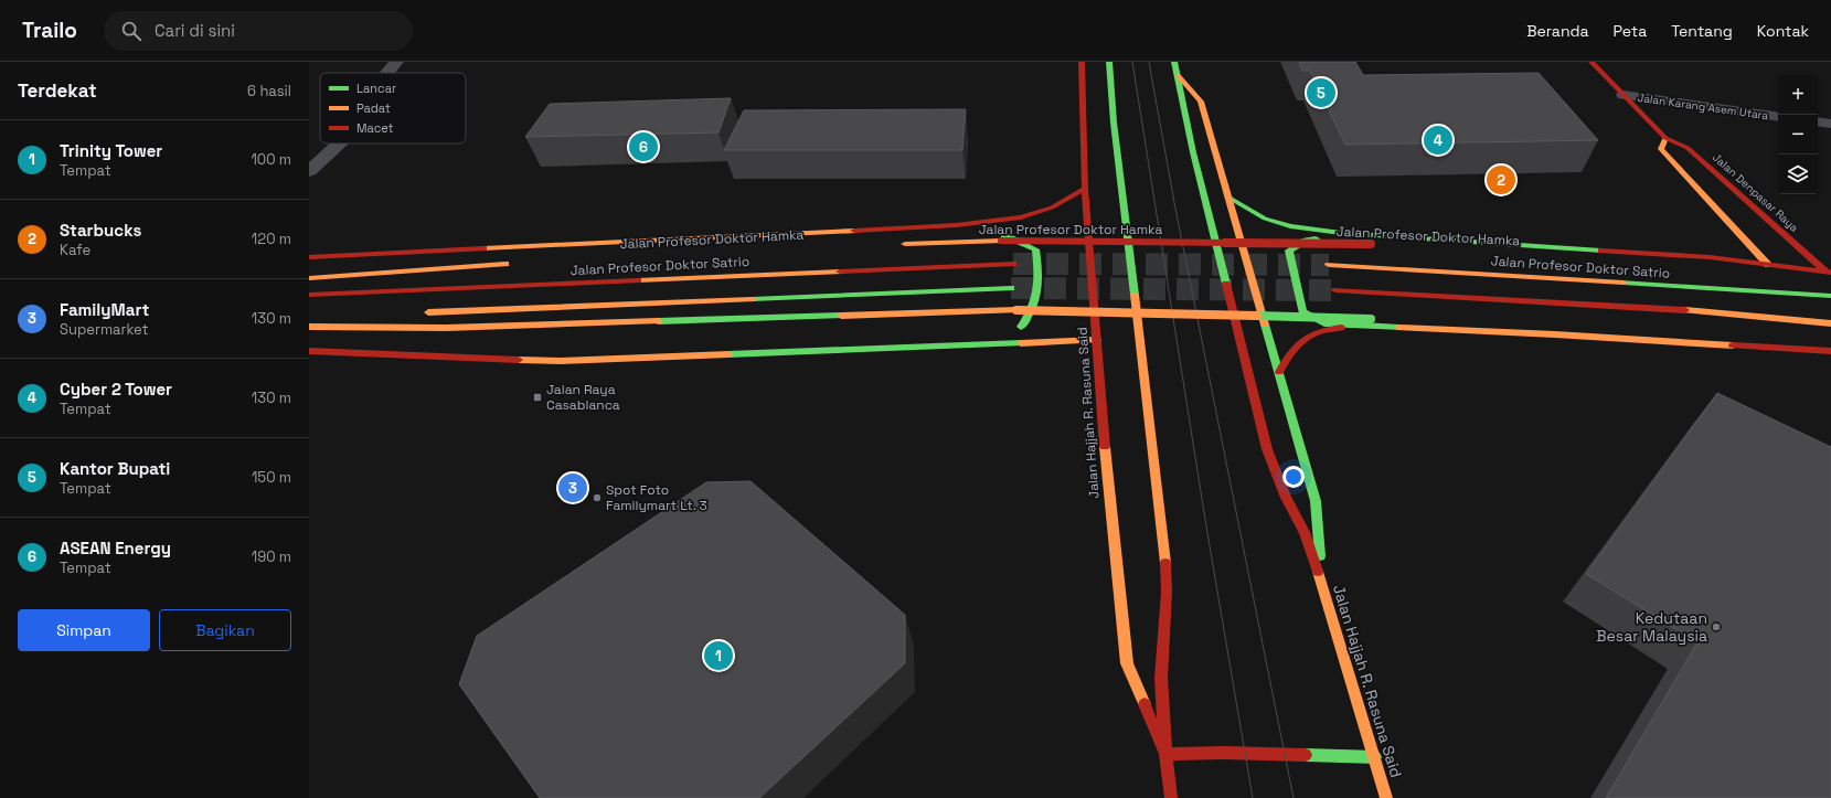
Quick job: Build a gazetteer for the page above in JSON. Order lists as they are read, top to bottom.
{
  "streets": {
    "main road": [
      "Jalan Denpasar Raya",
      "Jalan Profesor Doktor Hamka",
      "Jalan Profesor Doktor Satrio",
      "Jalan Hajjah R. Rasuna Said"
    ],
    "street": ["Jalan Karang Asem Utara"]
  },
  "crossings": [
    ["Jalan Karang Asem Utara", "Jalan Denpasar Raya"]
  ],
  "places": {
    "transit": ["Jalan Raya Casablanca"],
    "other": ["Spot Foto Familymart Lt. 3", "Kedutaan Besar Malaysia"]
  },
  "legend": ["Lancar", "Padat", "Macet"],
  "page": {
    "header": "Trailo",
    "search": "Cari di sini",
    "nav": [
      "Beranda",
      "Peta",
      "Tentang",
      "Kontak"
    ],
    "heading": ["Terdekat", "6 hasil"],
    "map_buttons": ["+", "−"],
    "pins": [
      "5",
      "4",
      "6",
      "2",
      "3",
      "1"
    ],
    "list": [
      {
        "mark": "1",
        "name": "Trinity Tower",
        "note": "Tempat",
        "value": "100 m"
      },
      {
        "mark": "2",
        "name": "Starbucks",
        "note": "Kafe",
        "value": "120 m"
      },
      {
        "mark": "3",
        "name": "FamilyMart",
        "note": "Supermarket",
        "value": "130 m"
      },
      {
        "mark": "4",
        "name": "Cyber 2 Tower",
        "note": "Tempat",
        "value": "130 m"
      },
      {
        "mark": "5",
        "name": "Kantor Bupati",
        "note": "Tempat",
        "value": "150 m"
      },
      {
        "mark": "6",
        "name": "ASEAN Energy",
        "note": "Tempat",
        "value": "190 m"
      }
    ],
    "buttons": ["Simpan", "Bagikan"]
  }
}
